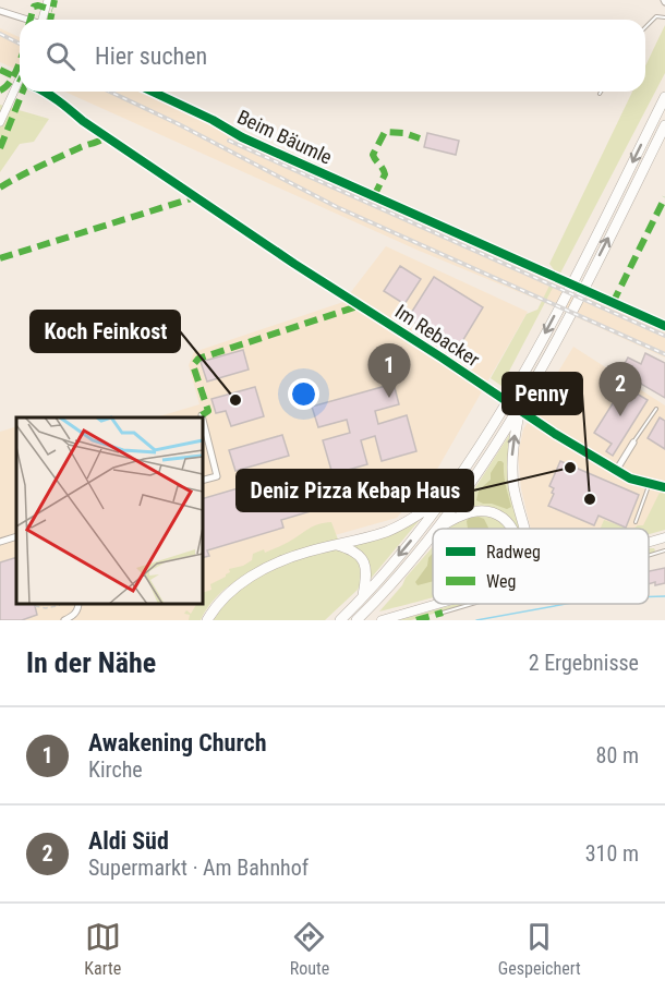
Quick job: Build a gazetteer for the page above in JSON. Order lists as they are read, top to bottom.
{
  "streets": {
    "street": ["Im Rebacker"],
    "lane": ["Beim Bäumle"]
  },
  "places": ["Koch Feinkost", "Deniz Pizza Kebap Haus", "Penny"],
  "legend": ["Radweg", "Weg"],
  "page": {
    "search": "Hier suchen",
    "pins": ["1", "2"],
    "heading": ["In der Nähe", "2 Ergebnisse"],
    "list": [
      {
        "mark": "1",
        "name": "Awakening Church",
        "note": "Kirche",
        "value": "80 m"
      },
      {
        "mark": "2",
        "name": "Aldi Süd",
        "note": "Supermarkt · Am Bahnhof",
        "value": "310 m"
      }
    ],
    "nav": ["Karte", "Route", "Gespeichert"]
  }
}
